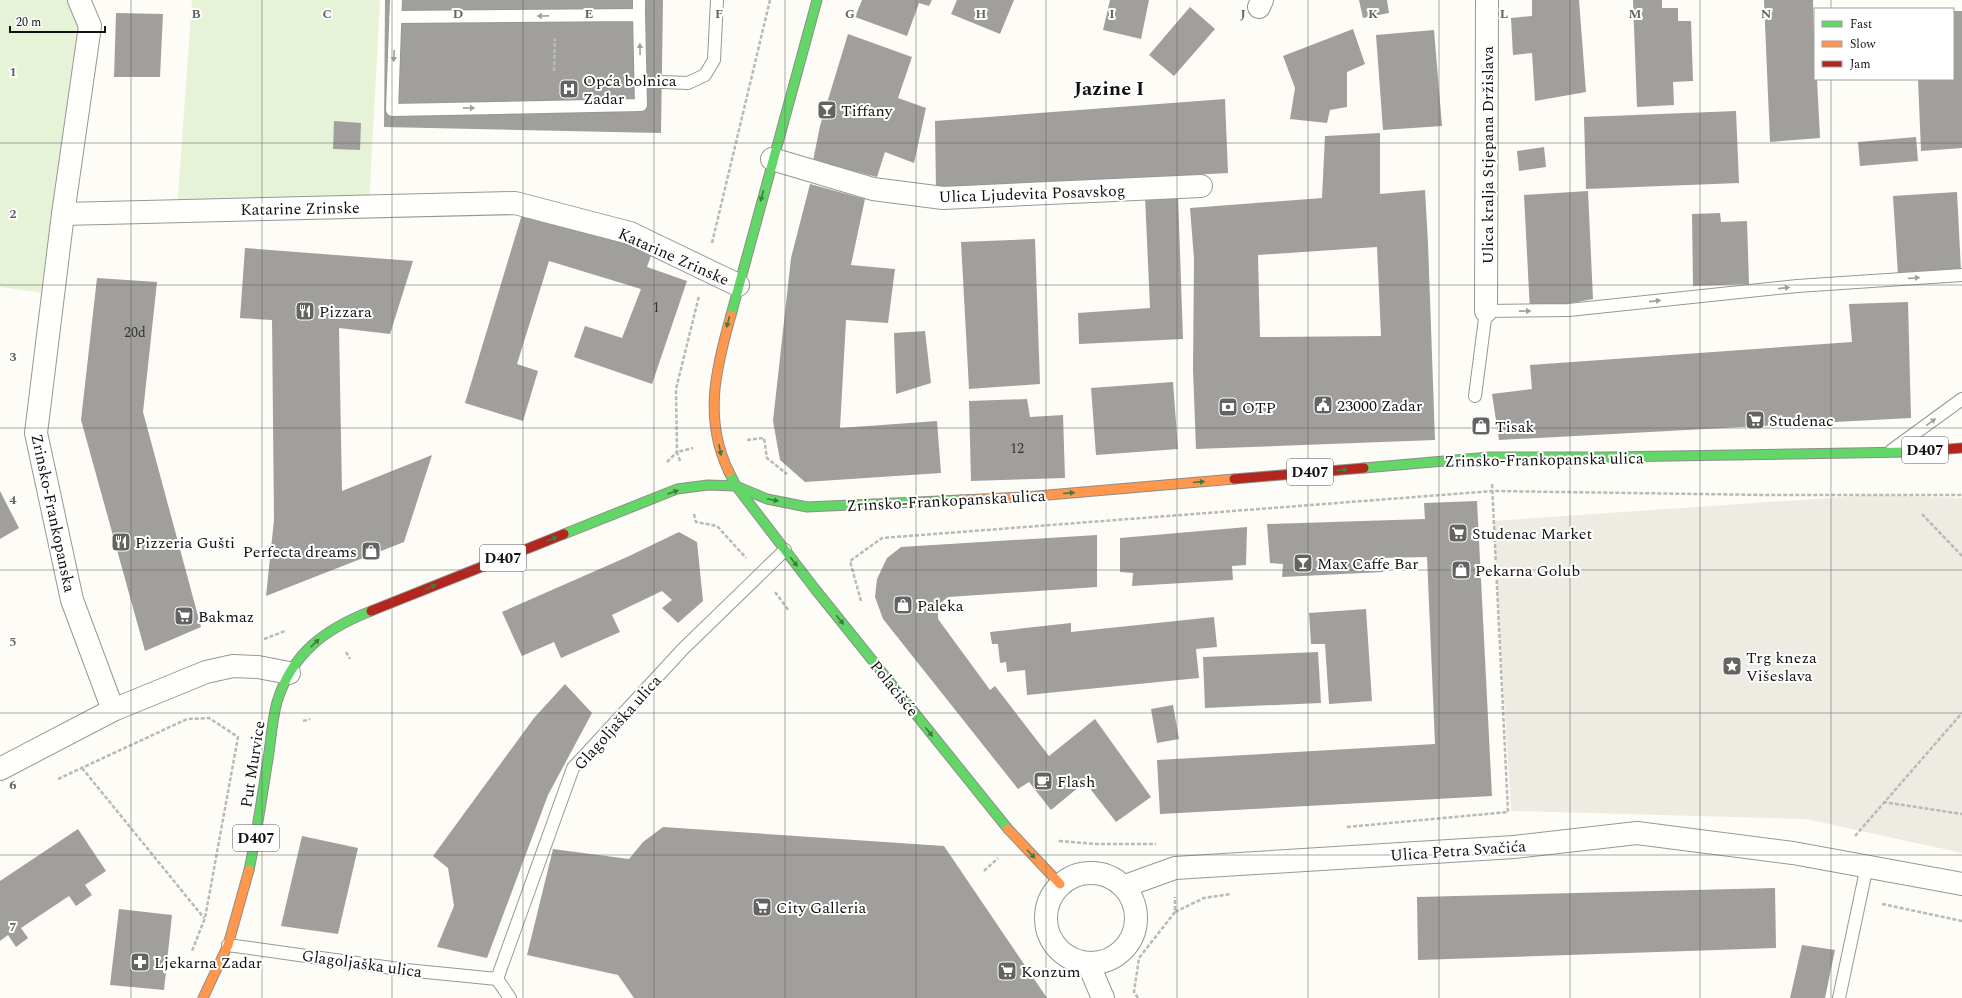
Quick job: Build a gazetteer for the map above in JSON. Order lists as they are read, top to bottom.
{
  "streets": {
    "main road": [
      "D407",
      "Zrinsko-Frankopanska ulica",
      "Polačišće",
      "Put Murvice"
    ],
    "street": [
      "Ulica kralja Stjepana Držislava",
      "Ulica Ljudevita Posavskog",
      "Katarine Zrinske",
      "Zrinsko-Frankopanska",
      "Ulica Petra Svačića"
    ],
    "lane": ["Glagoljaška ulica"]
  },
  "crossings": [
    ["Katarine Zrinske", "Zrinsko-Frankopanska"],
    ["Zrinsko-Frankopanska ulica", "Polačišće"],
    ["Zrinsko-Frankopanska ulica", "Put Murvice"],
    ["Polačišće", "Glagoljaška ulica"],
    ["Polačišće", "Ulica Petra Svačića"],
    ["Glagoljaška ulica", "Put Murvice"]
  ],
  "one_way": ["Zrinsko-Frankopanska ulica", "Polačišće"],
  "districts": ["Jazine I"],
  "places": {
    "hospital": ["Opća bolnica Zadar"],
    "bar": ["Tiffany", "Max Caffe Bar"],
    "restaurant": ["Pizzara", "Pizzeria Gušti"],
    "public building": ["23000 Zadar"],
    "bank": ["OTP"],
    "supermarket": [
      "Studenac",
      "Studenac Market",
      "Bakmaz",
      "City Galleria",
      "Konzum"
    ],
    "shop": [
      "Tisak",
      "Perfecta dreams",
      "Pekarna Golub",
      "Paleka"
    ],
    "place": ["Trg kneza Višeslava"],
    "cafe": ["Flash"],
    "pharmacy": ["Ljekarna Zadar"]
  },
  "house_numbers": ["1", "20d", "12"],
  "legend": ["Fast", "Slow", "Jam"],
  "scale_bar": "20 m",
  "grid": {
    "columns": [
      "B",
      "C",
      "D",
      "E",
      "F",
      "G",
      "H",
      "I",
      "J",
      "K",
      "L",
      "M",
      "N"
    ],
    "rows": [
      "1",
      "2",
      "3",
      "4",
      "5",
      "6",
      "7"
    ]
  }
}
